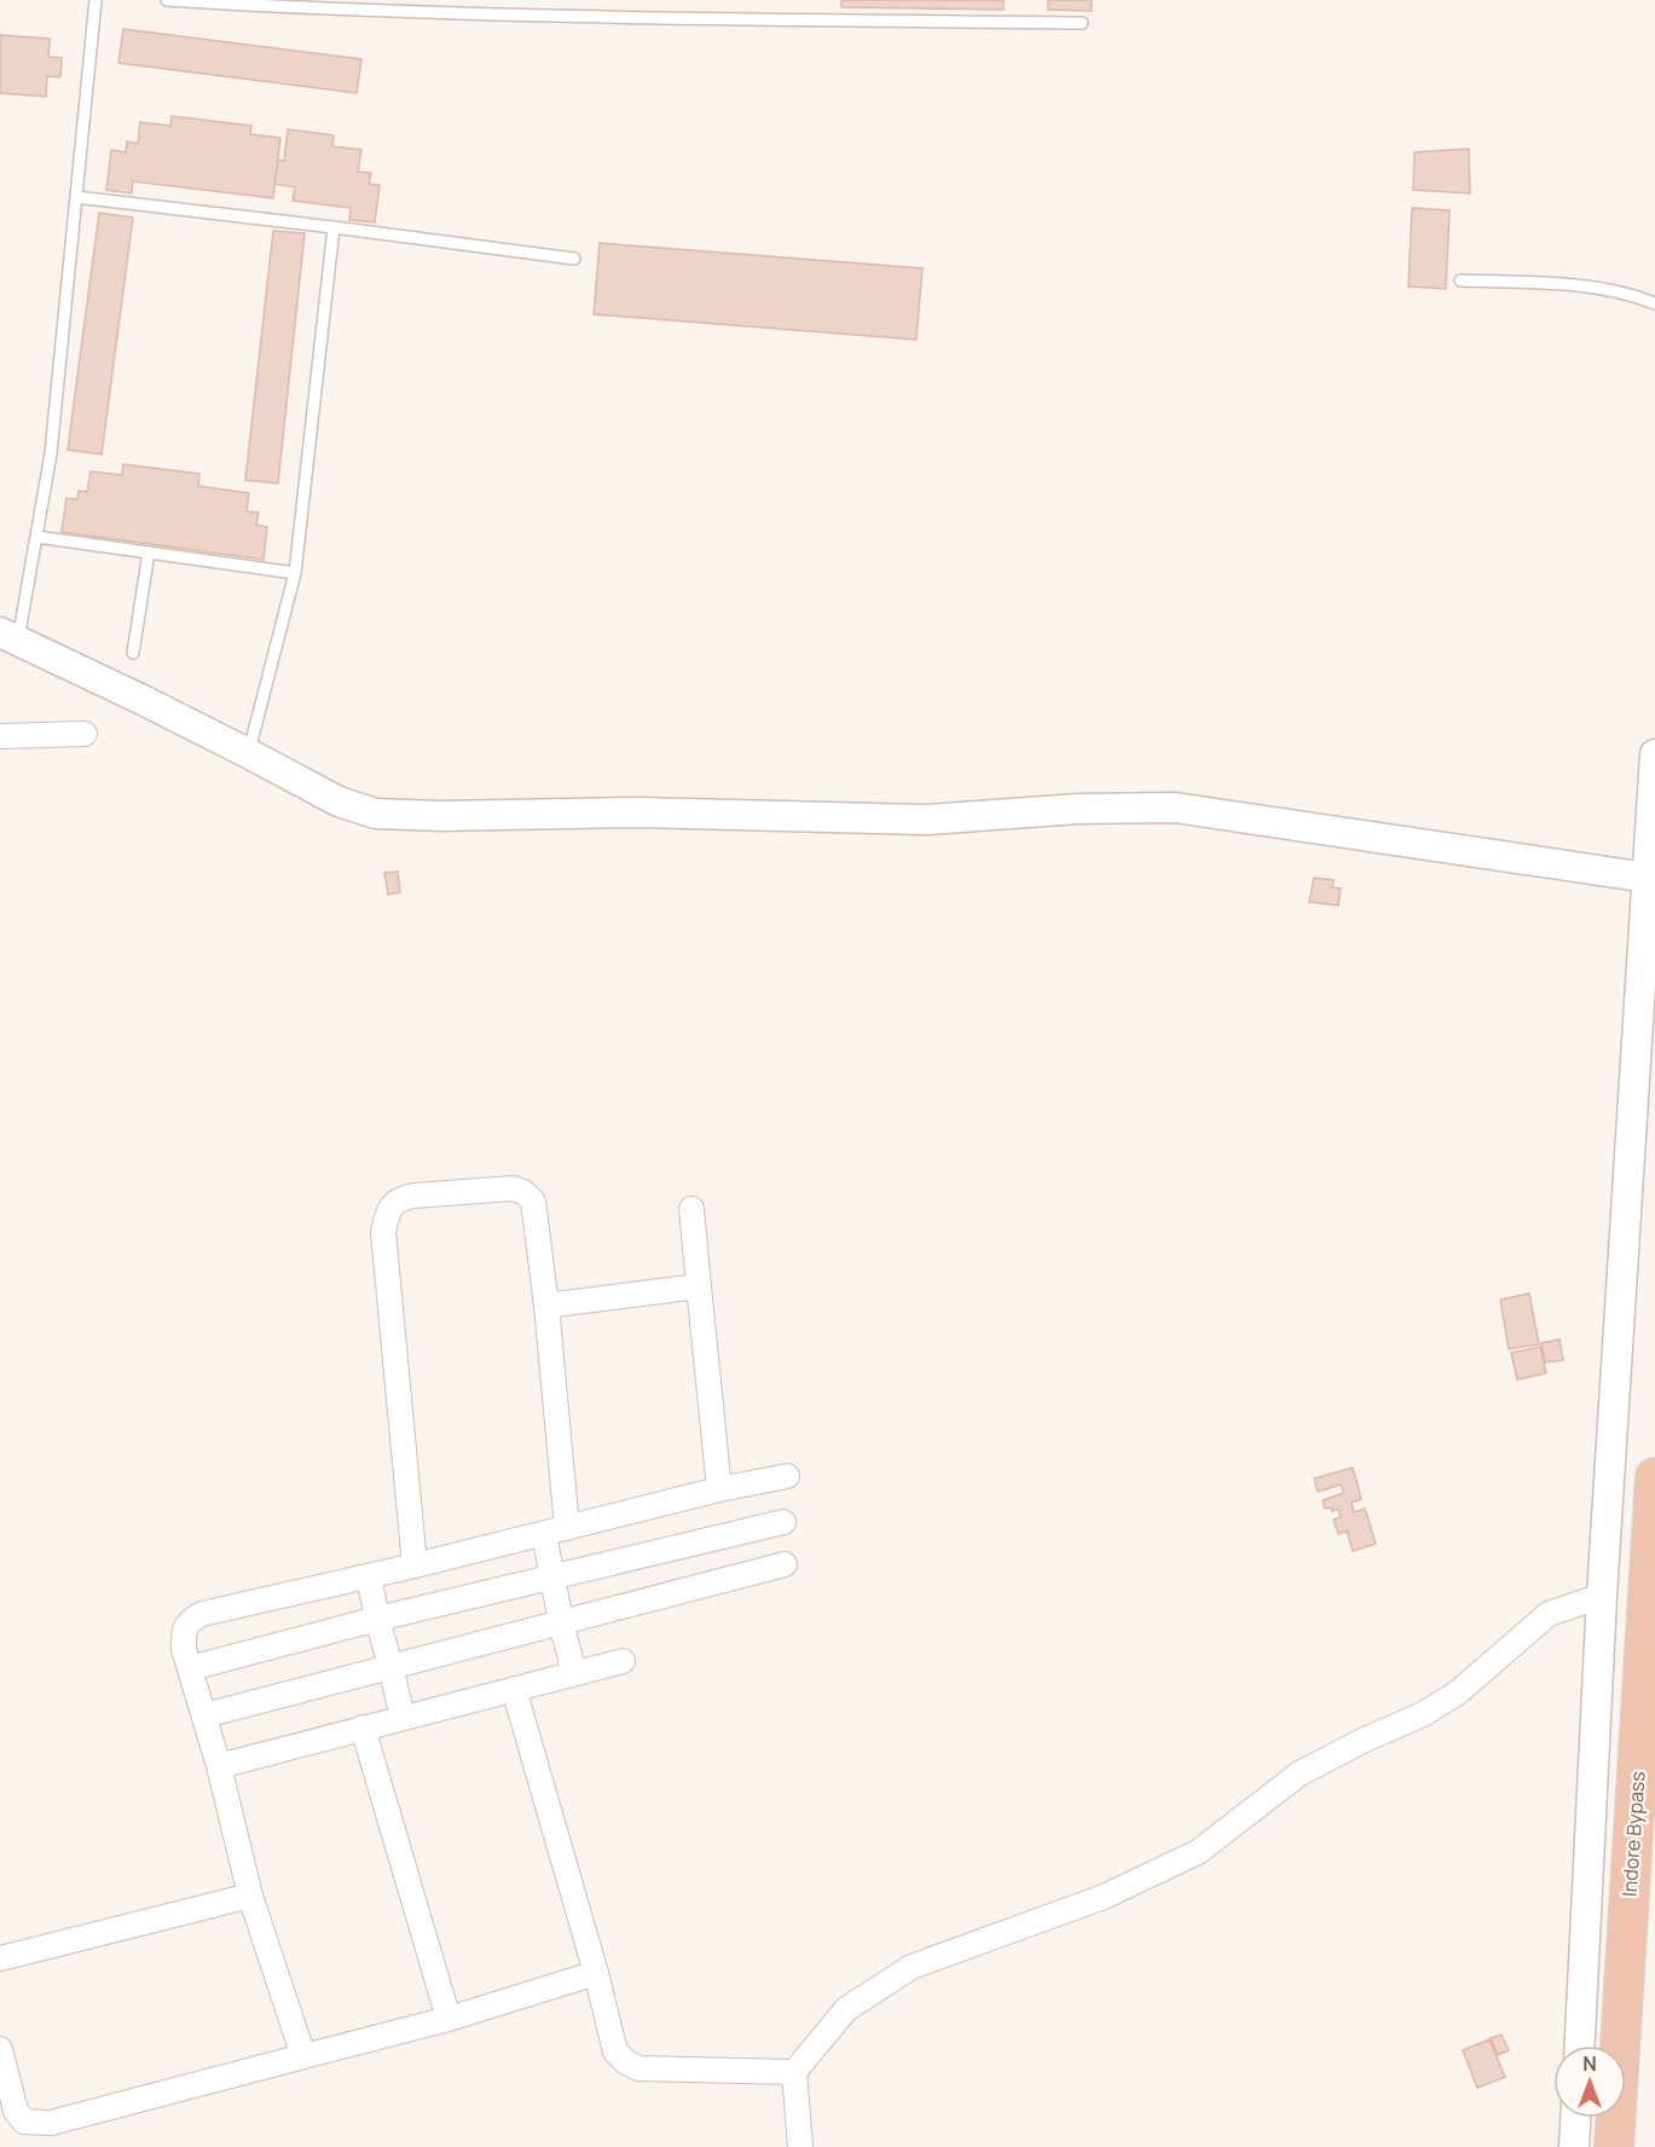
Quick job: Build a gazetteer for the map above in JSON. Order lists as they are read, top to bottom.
{
  "streets": {
    "highway": ["Indore Bypass"]
  },
  "north": "top"
}
